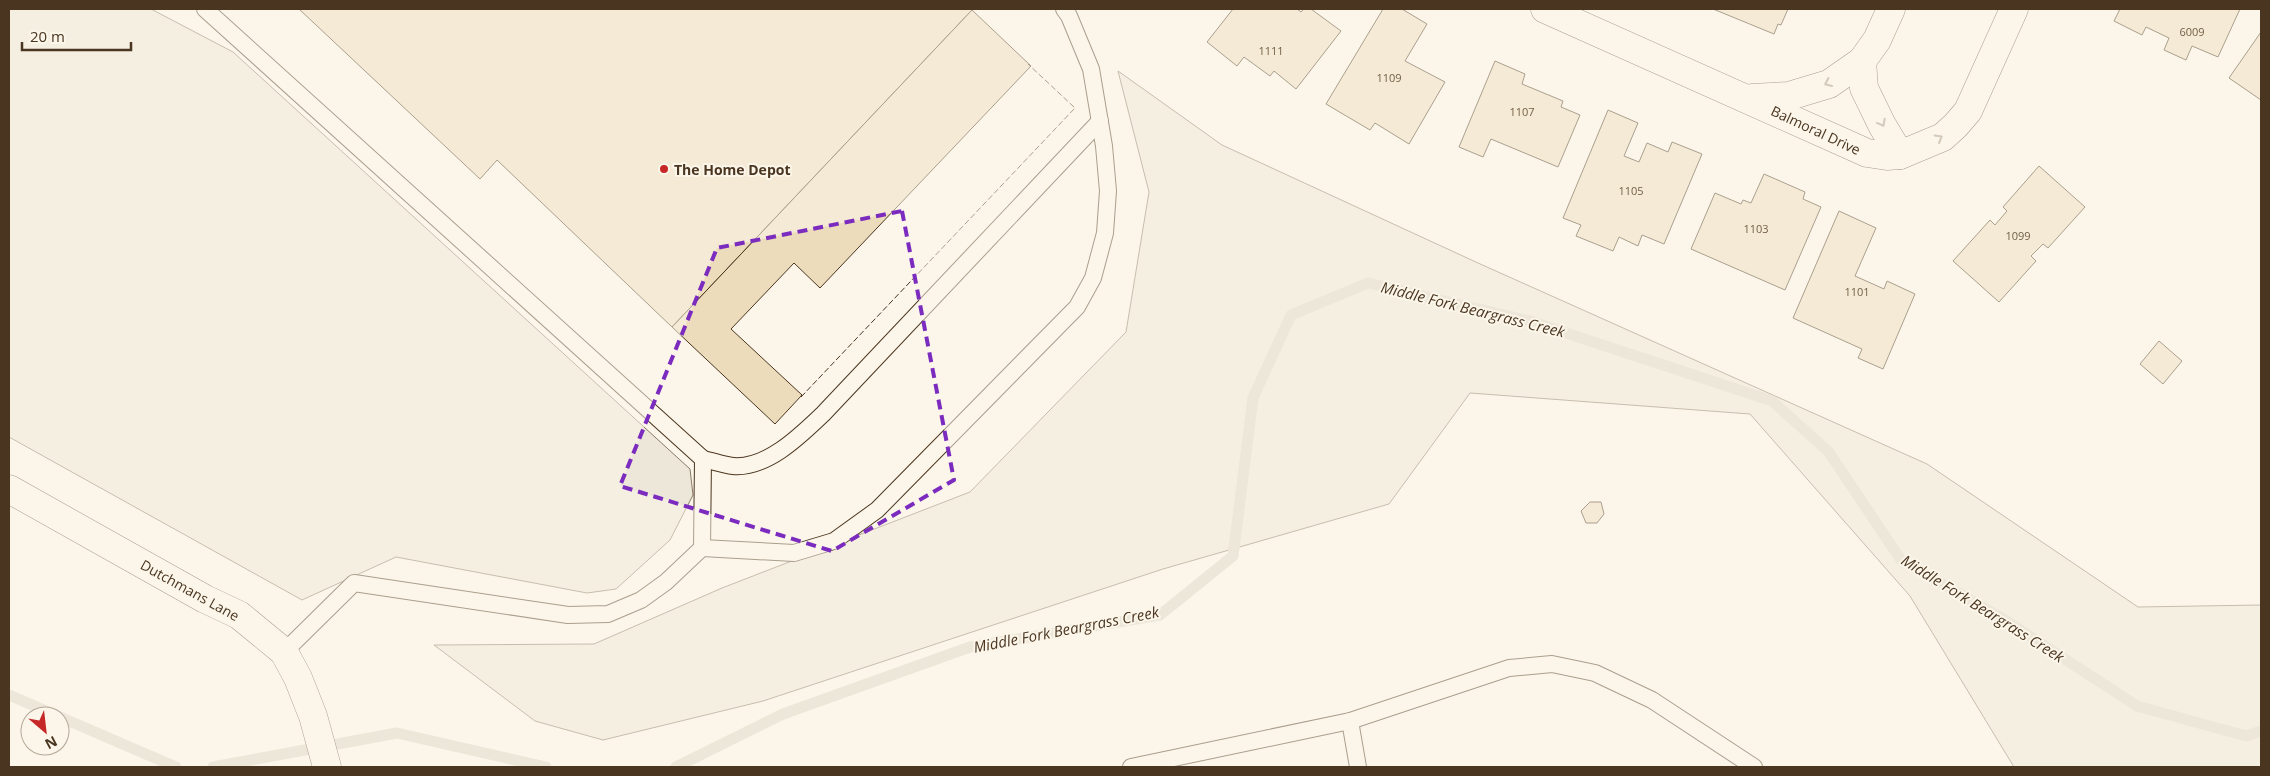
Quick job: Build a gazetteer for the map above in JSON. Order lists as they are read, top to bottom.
{
  "streets": {
    "street": ["Balmoral Drive", "Dutchmans Lane"]
  },
  "water": ["Middle Fork Beargrass Creek"],
  "places": ["The Home Depot"],
  "house_numbers": [
    "6009",
    "1111",
    "1109",
    "1107",
    "1105",
    "1103",
    "1099",
    "1101"
  ],
  "scale_bar": "20 m",
  "north": "bottom right"
}
